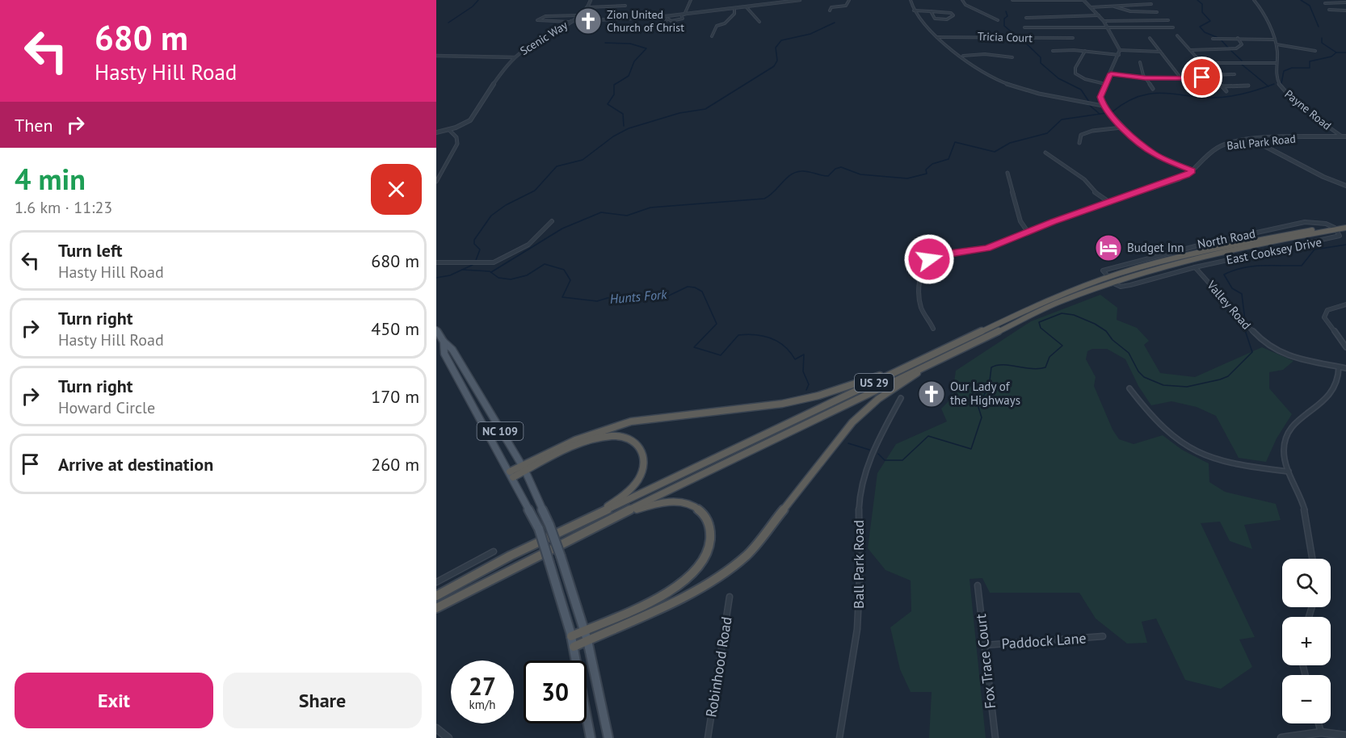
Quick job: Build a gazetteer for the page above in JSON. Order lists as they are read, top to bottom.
{
  "streets": {
    "highway": ["US 29"],
    "main road": ["NC 109"],
    "street": [
      "Tricia Court",
      "Scenic Way",
      "Payne Road",
      "Ball Park Road",
      "East Cooksey Drive",
      "Valley Road",
      "Paddock Lane",
      "Fox Trace Court",
      "Robinhood Road"
    ]
  },
  "crossings": [
    ["Payne Road", "Ball Park Road"],
    ["East Cooksey Drive", "Valley Road"],
    ["East Cooksey Drive", "US 29"],
    ["Paddock Lane", "Fox Trace Court"]
  ],
  "water": ["Hunts Fork"],
  "places": {
    "church": ["Zion United Church of Christ", "Our Lady of the Highways"],
    "hotel": ["Budget Inn"]
  },
  "page": {
    "turn": ["680 m", "Hasty Hill Road"],
    "then": "Then",
    "heading": ["4 min", "1.6 km · 11:23"],
    "list": [
      {
        "name": "Turn left",
        "note": "Hasty Hill Road",
        "value": "680 m"
      },
      {
        "name": "Turn right",
        "note": "Hasty Hill Road",
        "value": "450 m"
      },
      {
        "name": "Turn right",
        "note": "Howard Circle",
        "value": "170 m"
      },
      {
        "name": "Arrive at destination",
        "value": "260 m"
      }
    ],
    "map_buttons": ["+", "−"],
    "speed": "27 km/h",
    "limit": "30",
    "buttons": ["Exit", "Share"]
  }
}
